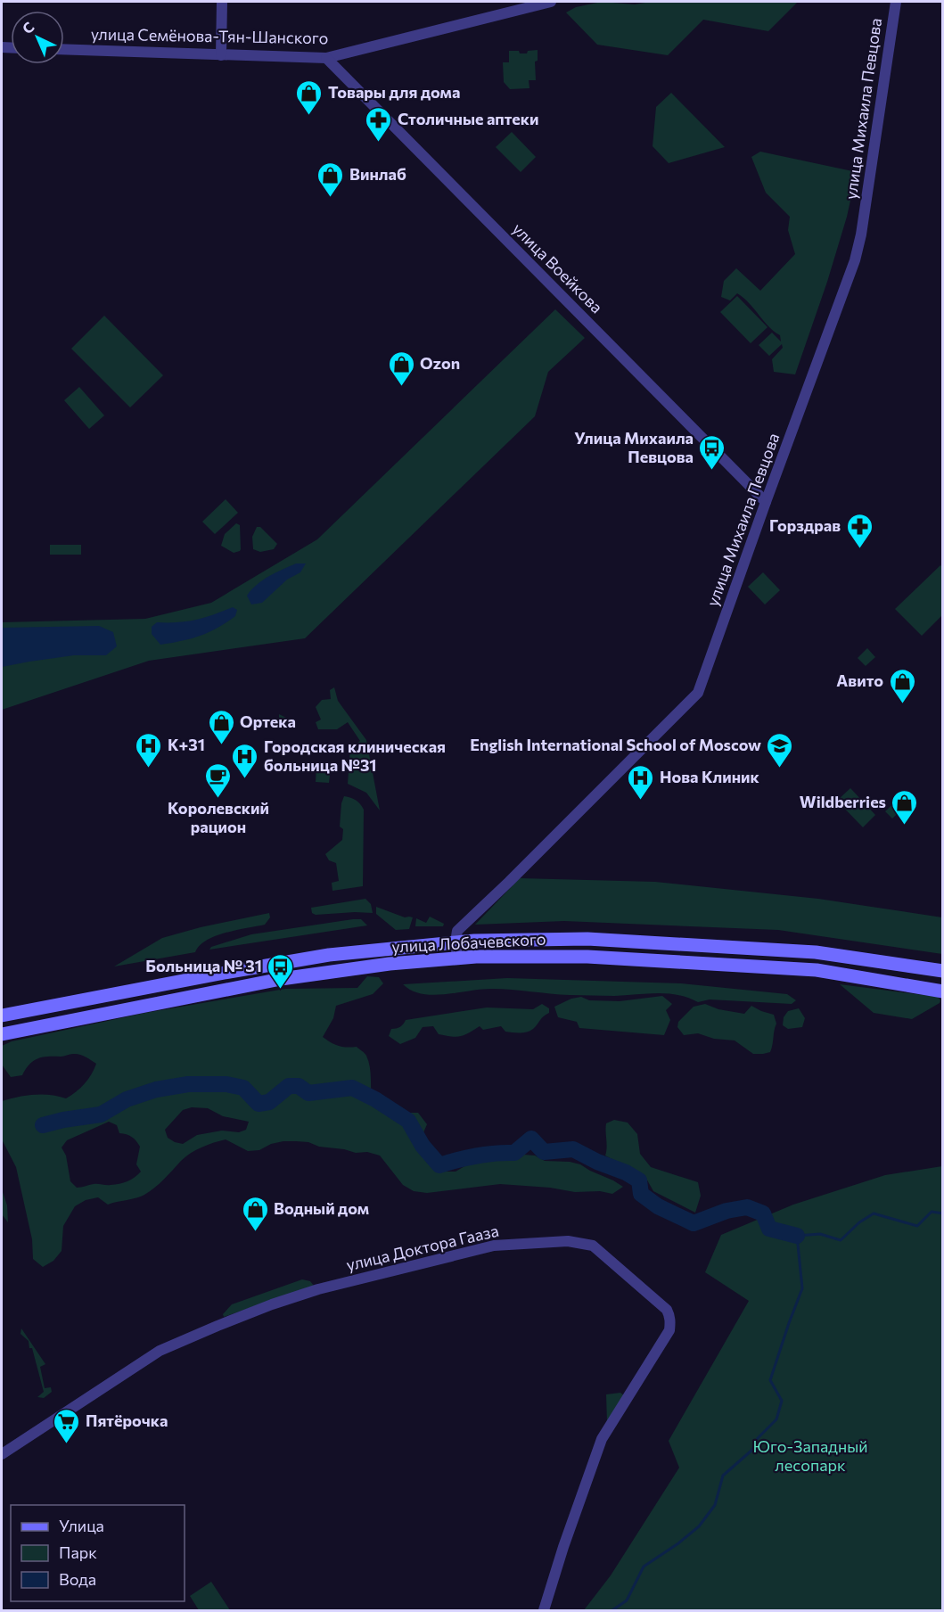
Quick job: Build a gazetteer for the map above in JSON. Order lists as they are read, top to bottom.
{
  "streets": {
    "main road": ["улица Лобачевского"],
    "street": [
      "улица Семёнова-Тян-Шанского",
      "улица Михаила Певцова",
      "улица Воейкова",
      "улица Доктора Гааза"
    ]
  },
  "crossings": [
    ["улица Семёнова-Тян-Шанского", "улица Воейкова"],
    ["улица Михаила Певцова", "улица Воейкова"],
    ["улица Михаила Певцова", "улица Лобачевского"]
  ],
  "parks": ["Юго-Западный лесопарк"],
  "places": {
    "shop": [
      "Товары для дома",
      "Винлаб",
      "Ozon",
      "Авито",
      "Ортека",
      "Wildberries",
      "Водный дом"
    ],
    "pharmacy": ["Столичные аптеки", "Горздрав"],
    "bus stop": ["Улица Михаила Певцова", "Больница № 31"],
    "hospital": ["К+31", "Городская клиническая больница №31", "Нова Клиник"],
    "school or university": ["English International School of Moscow"],
    "cafe": ["Королевский рацион"],
    "supermarket": ["Пятёрочка"]
  },
  "legend": ["Улица", "Парк", "Вода"],
  "north": "top left"
}
